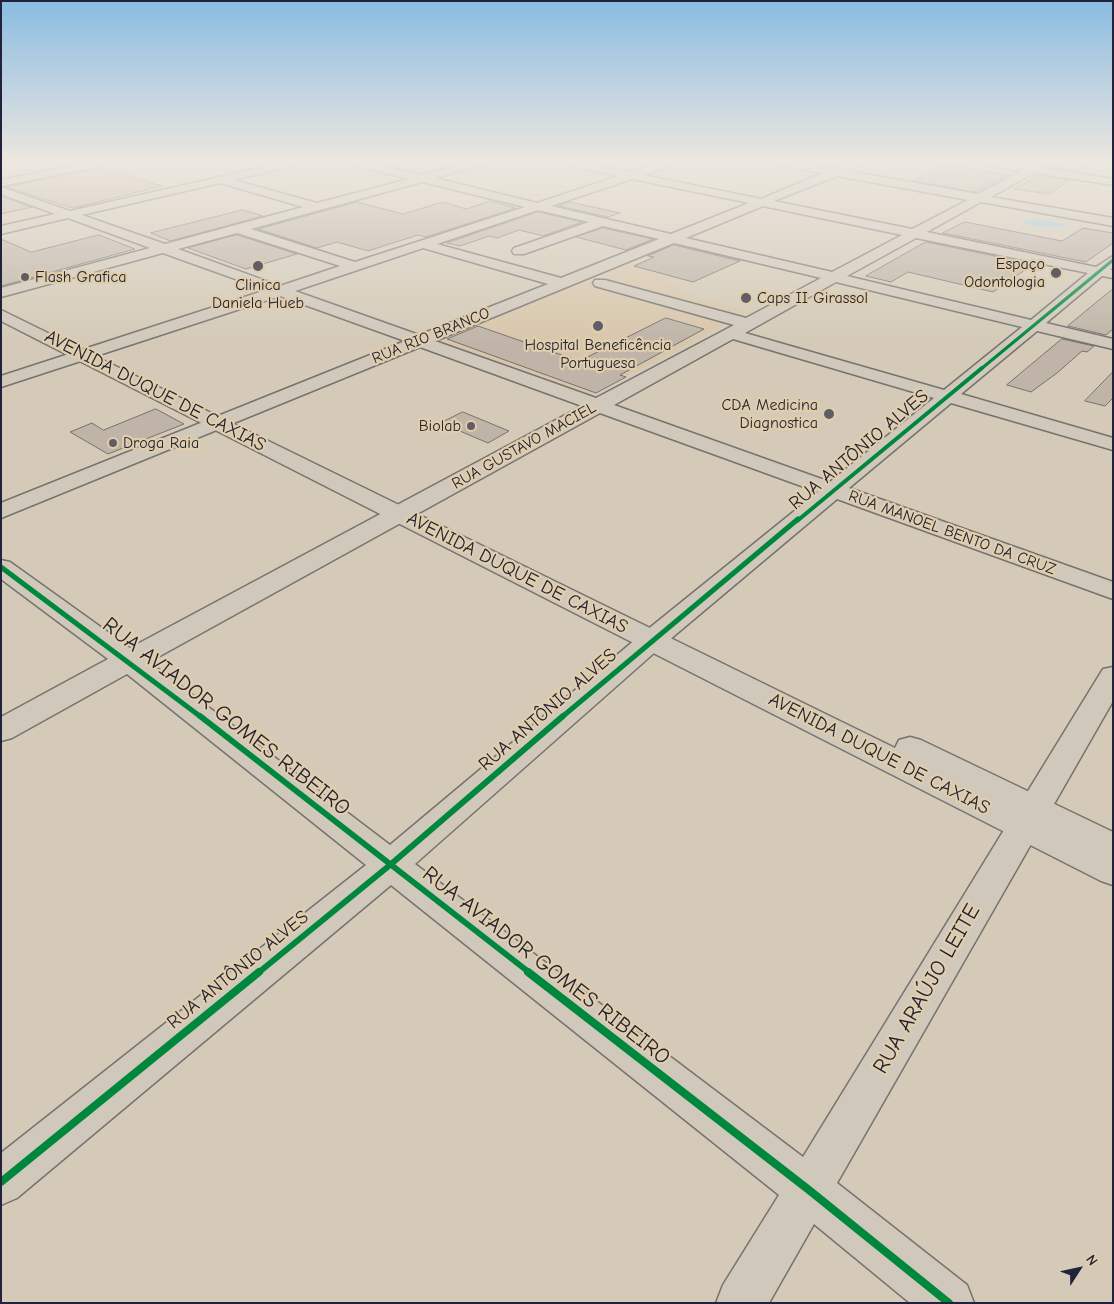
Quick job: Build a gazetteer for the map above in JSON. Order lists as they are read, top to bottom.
{
  "streets": {
    "street": [
      "RUA RIO BRANCO",
      "AVENIDA DUQUE DE CAXIAS",
      "RUA GUSTAVO MACIEL",
      "RUA ANTÔNIO ALVES",
      "RUA MANOEL BENTO DA CRUZ",
      "RUA AVIADOR GOMES RIBEIRO",
      "RUA ARAÚJO LEITE"
    ]
  },
  "crossings": [
    ["RUA RIO BRANCO", "AVENIDA DUQUE DE CAXIAS"],
    ["RUA RIO BRANCO", "RUA MANOEL BENTO DA CRUZ"],
    ["AVENIDA DUQUE DE CAXIAS", "RUA GUSTAVO MACIEL"],
    ["AVENIDA DUQUE DE CAXIAS", "RUA ANTÔNIO ALVES"],
    ["AVENIDA DUQUE DE CAXIAS", "RUA ARAÚJO LEITE"],
    ["RUA GUSTAVO MACIEL", "RUA MANOEL BENTO DA CRUZ"],
    ["RUA GUSTAVO MACIEL", "RUA AVIADOR GOMES RIBEIRO"],
    ["RUA ANTÔNIO ALVES", "RUA MANOEL BENTO DA CRUZ"],
    ["RUA ANTÔNIO ALVES", "RUA AVIADOR GOMES RIBEIRO"],
    ["RUA AVIADOR GOMES RIBEIRO", "RUA ARAÚJO LEITE"]
  ],
  "places": [
    "Clinica Daniela Hueb",
    "Espaço Odontologia",
    "Flash Grafica",
    "Caps II Girassol",
    "Hospital Beneficência Portuguesa",
    "CDA Medicina Diagnostica",
    "Biolab",
    "Droga Raia"
  ],
  "north": "top right"
}
